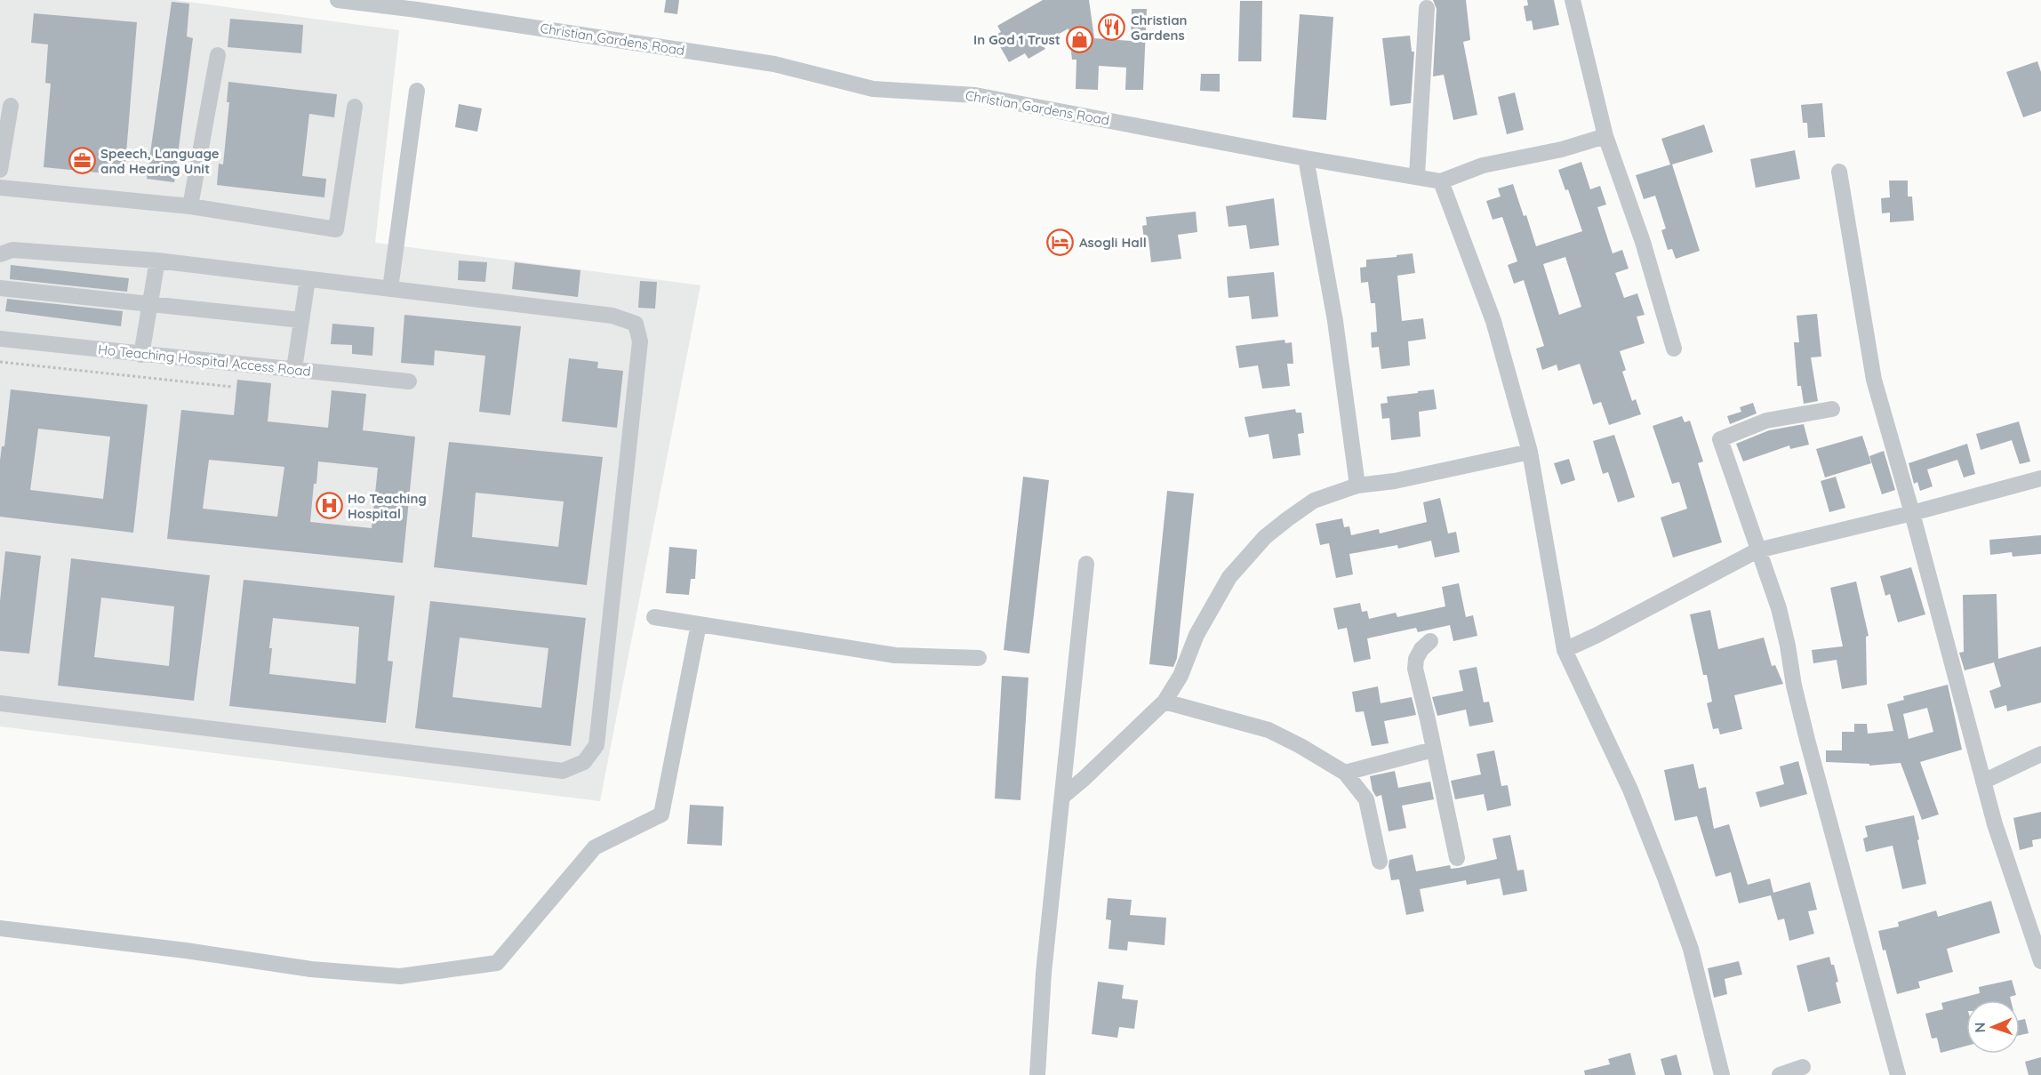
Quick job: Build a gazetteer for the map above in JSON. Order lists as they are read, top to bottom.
{
  "streets": {
    "street": ["Christian Gardens Road", "Ho Teaching Hospital Access Road"]
  },
  "places": {
    "restaurant": ["Christian Gardens"],
    "shop": ["In God 1 Trust"],
    "office": ["Speech, Language and Hearing Unit"],
    "hotel": ["Asogli Hall"],
    "hospital": ["Ho Teaching Hospital"]
  },
  "north": "left"
}
